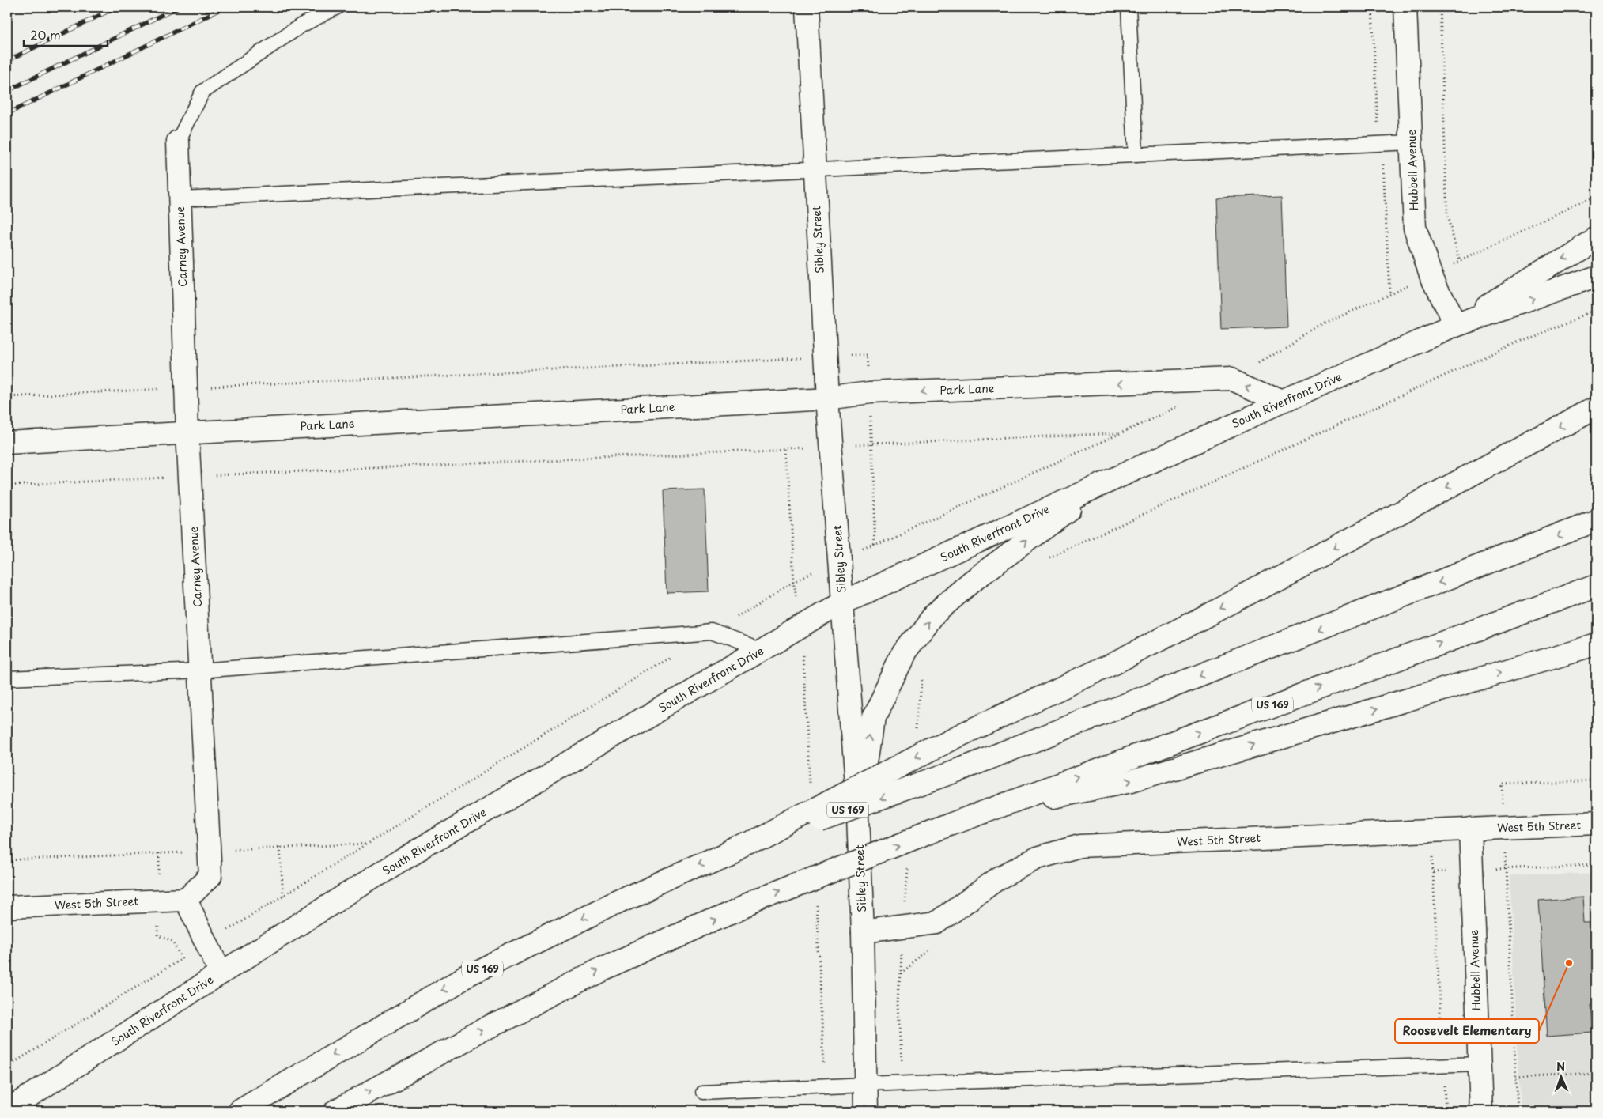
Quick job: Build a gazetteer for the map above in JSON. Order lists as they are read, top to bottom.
{
  "streets": {
    "main road": [
      "Hubbell Avenue",
      "Sibley Street",
      "Carney Avenue",
      "Park Lane",
      "South Riverfront Drive",
      "US 169",
      "West 5th Street"
    ]
  },
  "crossings": [
    ["Hubbell Avenue", "South Riverfront Drive"],
    ["Hubbell Avenue", "West 5th Street"],
    ["Sibley Street", "Park Lane"],
    ["Sibley Street", "South Riverfront Drive"],
    ["Sibley Street", "West 5th Street"],
    ["Carney Avenue", "Park Lane"],
    ["Carney Avenue", "West 5th Street"],
    ["Park Lane", "South Riverfront Drive"]
  ],
  "one_way": ["Park Lane"],
  "places": ["Roosevelt Elementary"],
  "scale_bar": "20 m",
  "north": "top"
}
